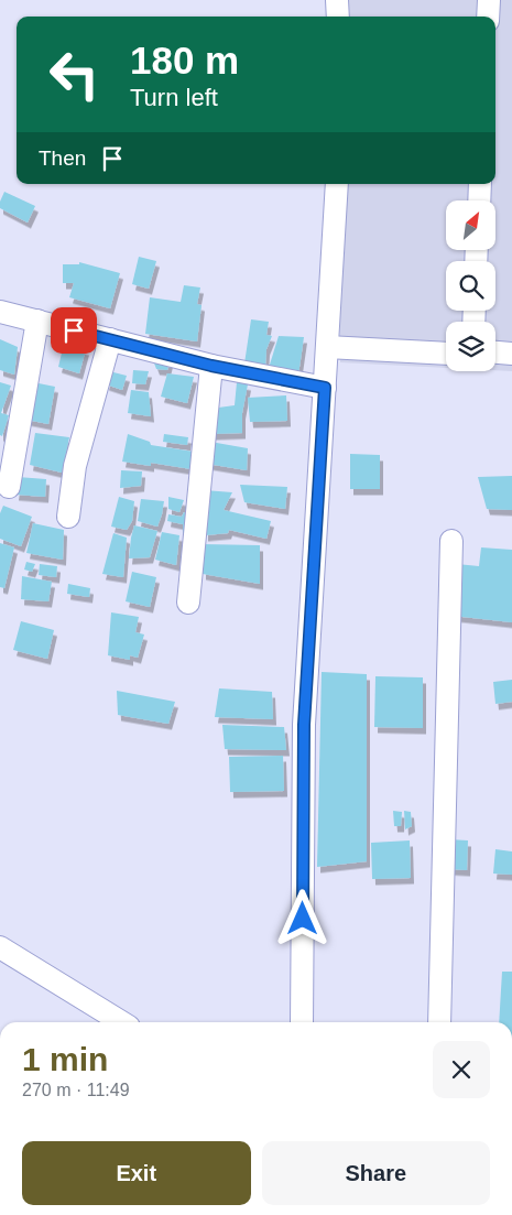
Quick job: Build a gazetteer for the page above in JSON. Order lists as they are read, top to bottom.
{
  "north": "top right",
  "page": {
    "turn": ["180 m", "Turn left"],
    "then": "Then",
    "heading": ["1 min", "270 m · 11:49"],
    "buttons": ["Exit", "Share"]
  }
}
